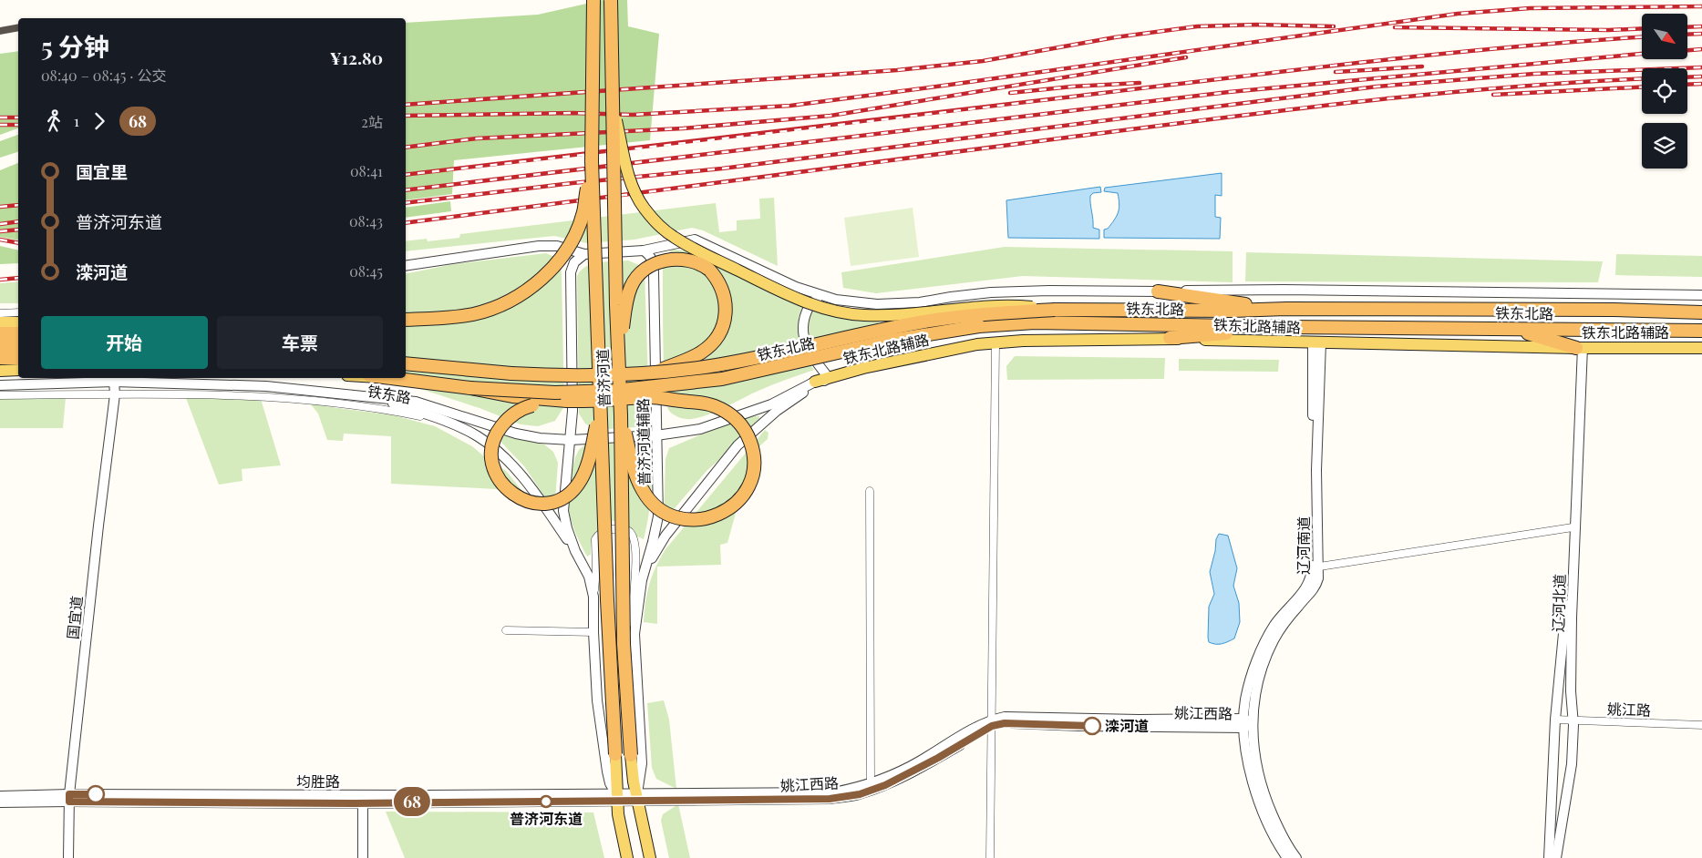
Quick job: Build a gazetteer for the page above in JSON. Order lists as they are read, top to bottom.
{
  "streets": {
    "highway": ["铁东北路", "普济河道", "铁东路"],
    "main road": ["铁东北路辅路"],
    "street": [
      "普济河道辅路",
      "辽河南道",
      "辽河北道",
      "国宜道",
      "姚江路",
      "姚江西路",
      "均胜路"
    ]
  },
  "crossings": [
    ["铁东北路", "铁东路"],
    ["铁东北路辅路", "辽河南道"],
    ["铁东北路辅路", "辽河北道"],
    ["铁东路", "普济河道辅路"],
    ["铁东路", "国宜道"],
    ["普济河道辅路", "姚江西路"],
    ["普济河道辅路", "均胜路"],
    ["辽河南道", "姚江西路"],
    ["辽河北道", "姚江路"],
    ["国宜道", "均胜路"],
    ["姚江西路", "均胜路"]
  ],
  "places": ["滦河道", "普济河东道"],
  "lines": ["bus line 68"],
  "north": "bottom right",
  "page": {
    "on_map": "68",
    "heading": ["5 分钟", "08:40 – 08:45 · 公交", "¥12.80"],
    "legs": ["1", "68", "2站"],
    "list": [
      {
        "name": "国宜里",
        "value": "08:41"
      },
      {
        "name": "普济河东道",
        "value": "08:43"
      },
      {
        "name": "滦河道",
        "value": "08:45"
      }
    ],
    "buttons": ["开始", "车票"]
  }
}
